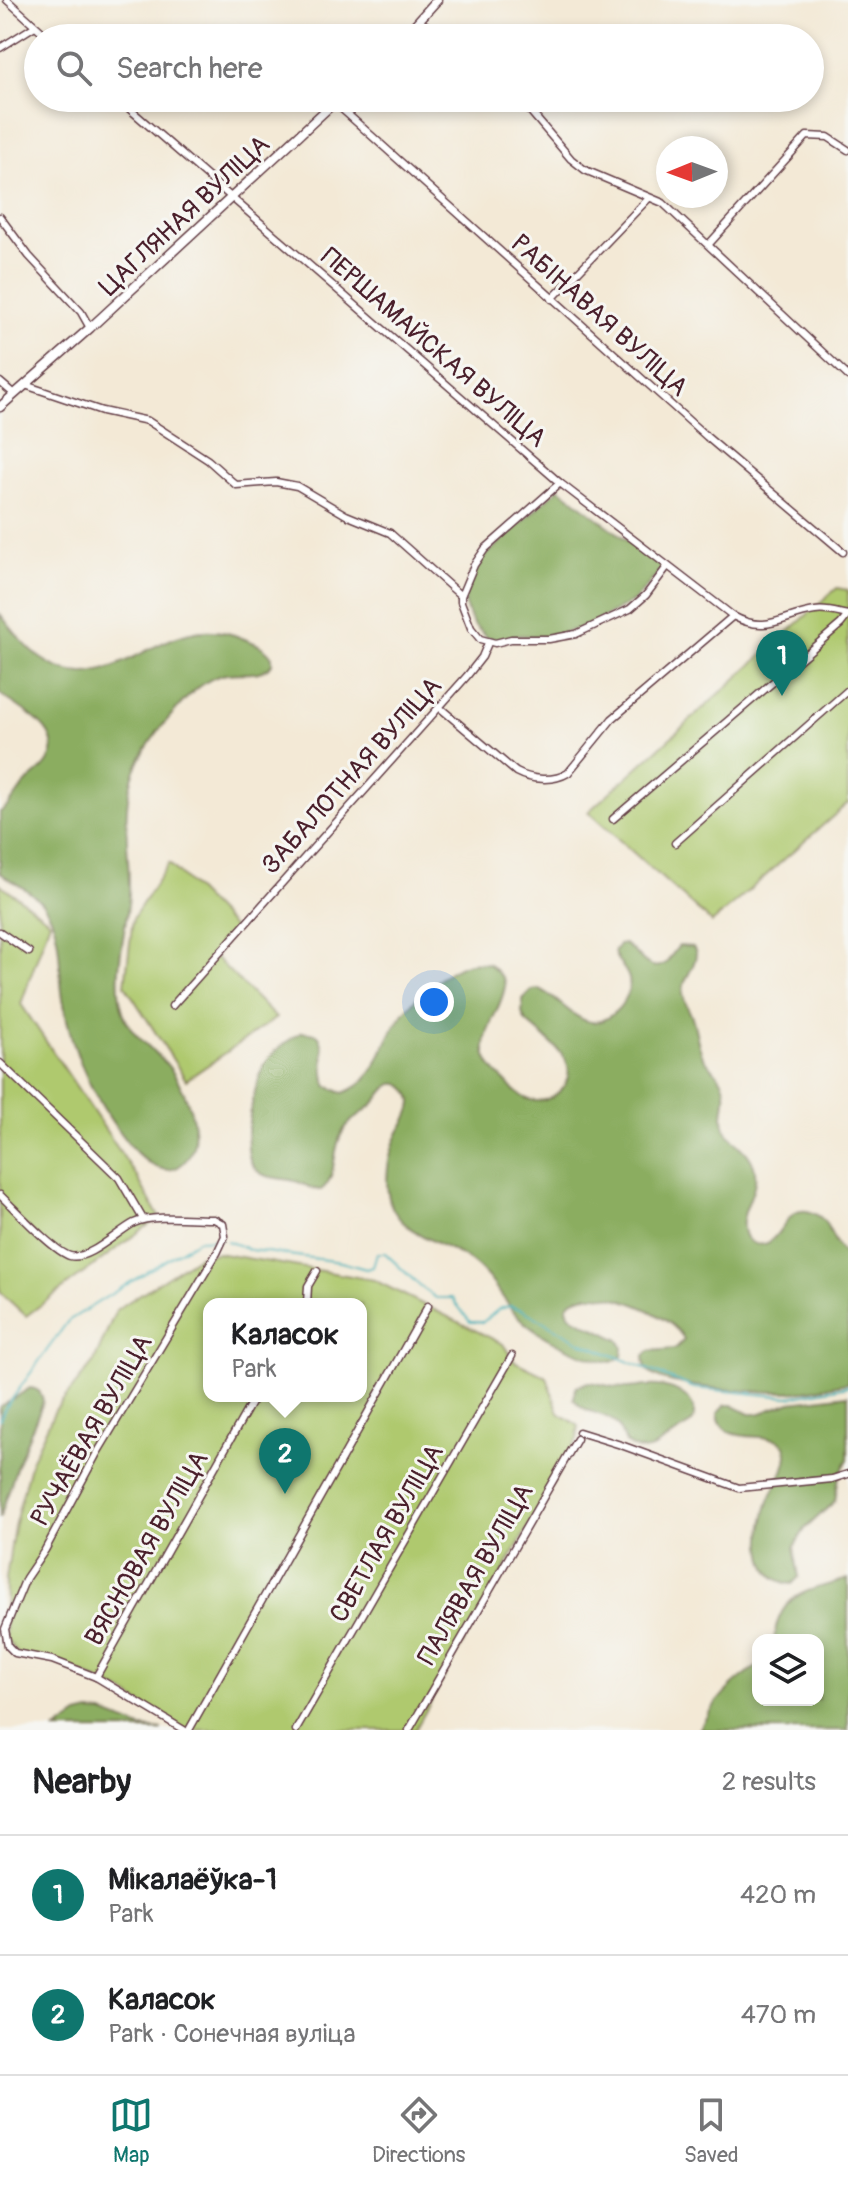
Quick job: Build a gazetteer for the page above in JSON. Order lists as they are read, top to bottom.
{
  "streets": {
    "street": [
      "ЦАГЛЯНАЯ ВУЛІЦА",
      "РАБІНАВАЯ ВУЛІЦА",
      "ПЕРШАМАЙСКАЯ ВУЛІЦА",
      "ЗАБАЛОТНАЯ ВУЛІЦА",
      "РУЧАЁВАЯ ВУЛІЦА",
      "СВЕТЛАЯ ВУЛІЦА",
      "ВЯСНОВАЯ ВУЛІЦА",
      "ПАЛЯВАЯ ВУЛІЦА"
    ]
  },
  "crossings": [
    ["ЦАГЛЯНАЯ ВУЛІЦА", "ПЕРШАМАЙСКАЯ ВУЛІЦА"],
    ["РУЧАЁВАЯ ВУЛІЦА", "ВЯСНОВАЯ ВУЛІЦА"]
  ],
  "north": "left",
  "page": {
    "search": "Search here",
    "pins": ["1", "2"],
    "popup": ["Каласок", "Park"],
    "heading": ["Nearby", "2 results"],
    "list": [
      {
        "mark": "1",
        "name": "Мікалаёўка-1",
        "note": "Park",
        "value": "420 m"
      },
      {
        "mark": "2",
        "name": "Каласок",
        "note": "Park · Сонечная вуліца",
        "value": "470 m"
      }
    ],
    "nav": ["Map", "Directions", "Saved"]
  }
}
